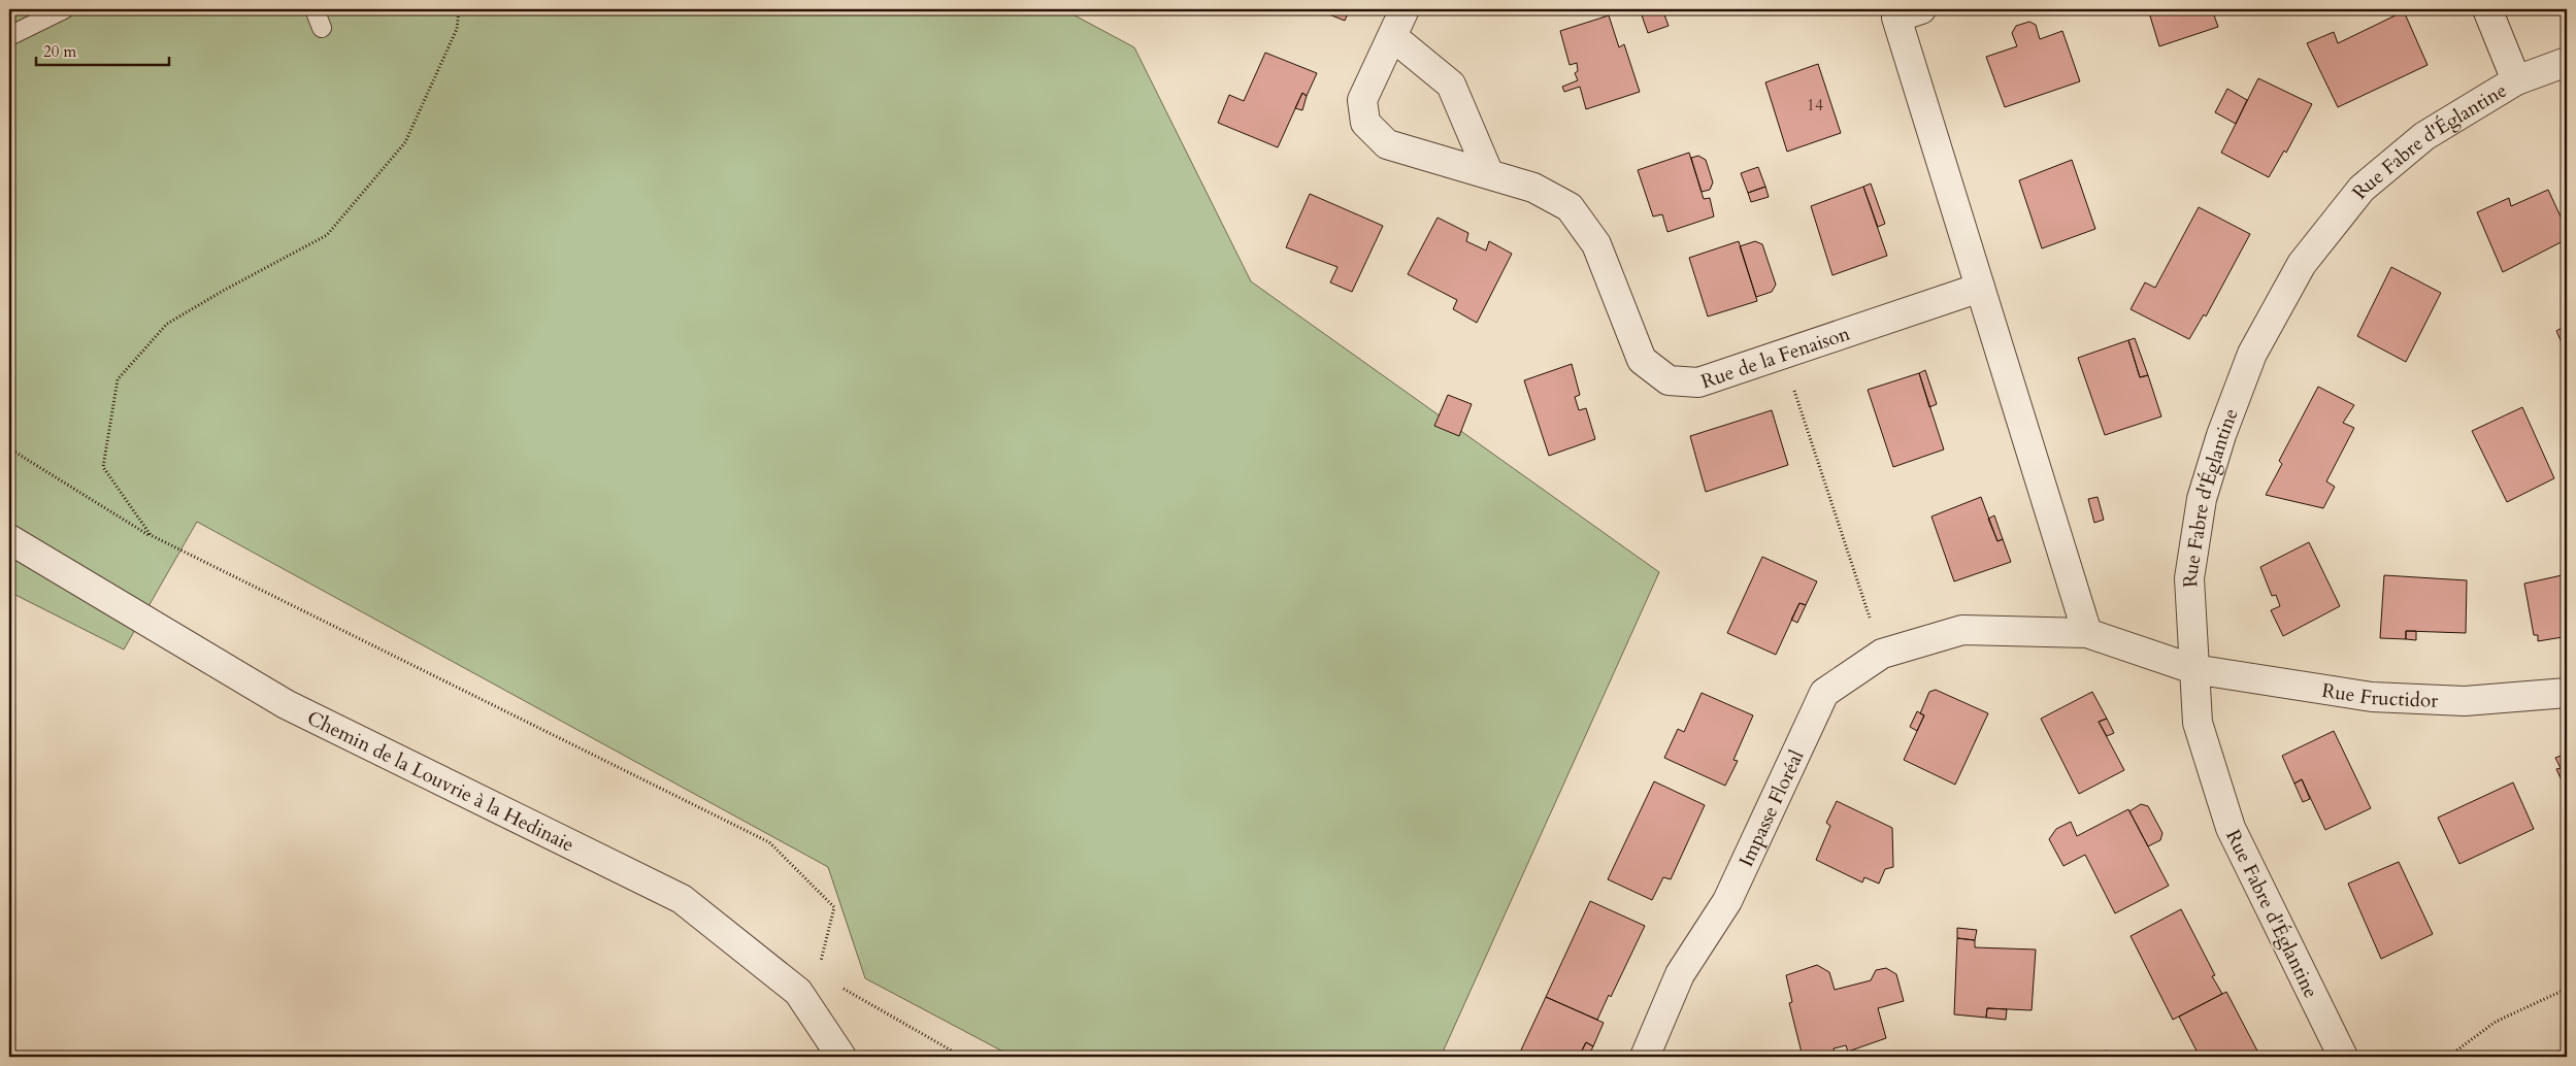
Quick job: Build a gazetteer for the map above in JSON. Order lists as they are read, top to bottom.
{
  "streets": {
    "street": [
      "Rue Fabre d'Églantine",
      "Rue de la Fenaison",
      "Rue Fructidor",
      "Chemin de la Louvrie à la Hedinaie",
      "Impasse Floréal"
    ]
  },
  "crossings": [
    ["Rue Fabre d'Églantine", "Rue Fructidor"],
    ["Rue Fructidor", "Impasse Floréal"]
  ],
  "house_numbers": ["14"],
  "scale_bar": "20 m"
}
